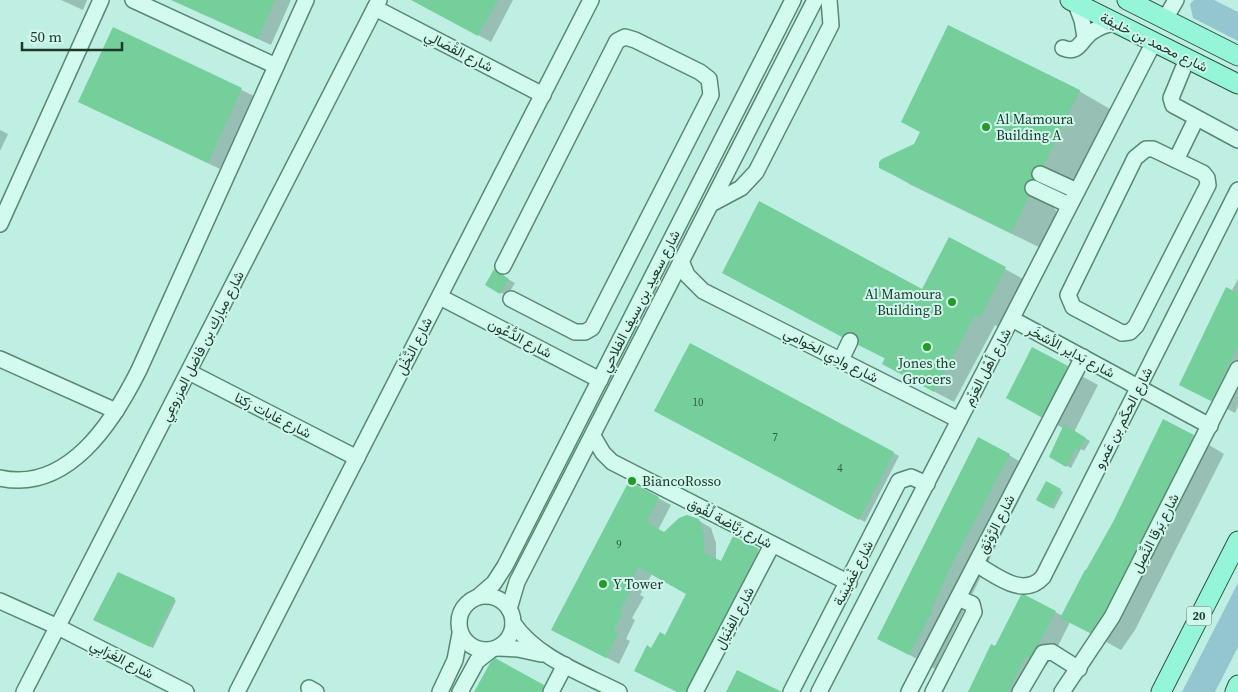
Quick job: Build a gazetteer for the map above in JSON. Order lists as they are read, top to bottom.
{
  "streets": {
    "main road": ["شارع محمد بن خليفة", "20"],
    "street": [
      "شارع القْصَالِي",
      "شارع سعيد بن سيف الفلاحي",
      "شارع الدُّعُون",
      "شارع مبارك بن فاضل المزروعي",
      "شارع النَّخْل",
      "شارع بَداير الأشخَر",
      "شارع وادِي الحَوامي",
      "شارع أهْل العَزْم",
      "شارع غابات رَكنا",
      "شارع الحكَم بن عَمرو",
      "شارع رَبَّاضة لُفُوق",
      "شارع الرَّوْنَق",
      "شارع بَرقا النِّصِل",
      "شارع غْمَيْسَة",
      "شارع الفِنْيَال",
      "شارع الغَرَابِي"
    ]
  },
  "crossings": [
    ["شارع محمد بن خليفة", "شارع أهْل العَزْم"],
    ["شارع القْصَالِي", "شارع مبارك بن فاضل المزروعي"],
    ["شارع القْصَالِي", "شارع النَّخْل"],
    ["شارع سعيد بن سيف الفلاحي", "شارع الدُّعُون"],
    ["شارع سعيد بن سيف الفلاحي", "شارع وادِي الحَوامي"],
    ["شارع سعيد بن سيف الفلاحي", "شارع رَبَّاضة لُفُوق"],
    ["شارع الدُّعُون", "شارع النَّخْل"],
    ["شارع مبارك بن فاضل المزروعي", "شارع غابات رَكنا"],
    ["شارع مبارك بن فاضل المزروعي", "شارع الغَرَابِي"],
    ["شارع النَّخْل", "شارع غابات رَكنا"],
    ["شارع بَداير الأشخَر", "شارع أهْل العَزْم"],
    ["شارع بَداير الأشخَر", "شارع الحكَم بن عَمرو"],
    ["شارع بَداير الأشخَر", "شارع الرَّوْنَق"],
    ["شارع بَداير الأشخَر", "شارع بَرقا النِّصِل"],
    ["شارع وادِي الحَوامي", "شارع أهْل العَزْم"],
    ["شارع أهْل العَزْم", "شارع غْمَيْسَة"],
    ["شارع الحكَم بن عَمرو", "شارع الرَّوْنَق"],
    ["شارع رَبَّاضة لُفُوق", "شارع غْمَيْسَة"],
    ["شارع رَبَّاضة لُفُوق", "شارع الفِنْيَال"]
  ],
  "places": [
    "Al Mamoura Building A",
    "Al Mamoura Building B",
    "Jones the Grocers",
    "BiancoRosso",
    "Y Tower"
  ],
  "house_numbers": [
    "10",
    "7",
    "4",
    "9"
  ],
  "scale_bar": "50 m"
}
